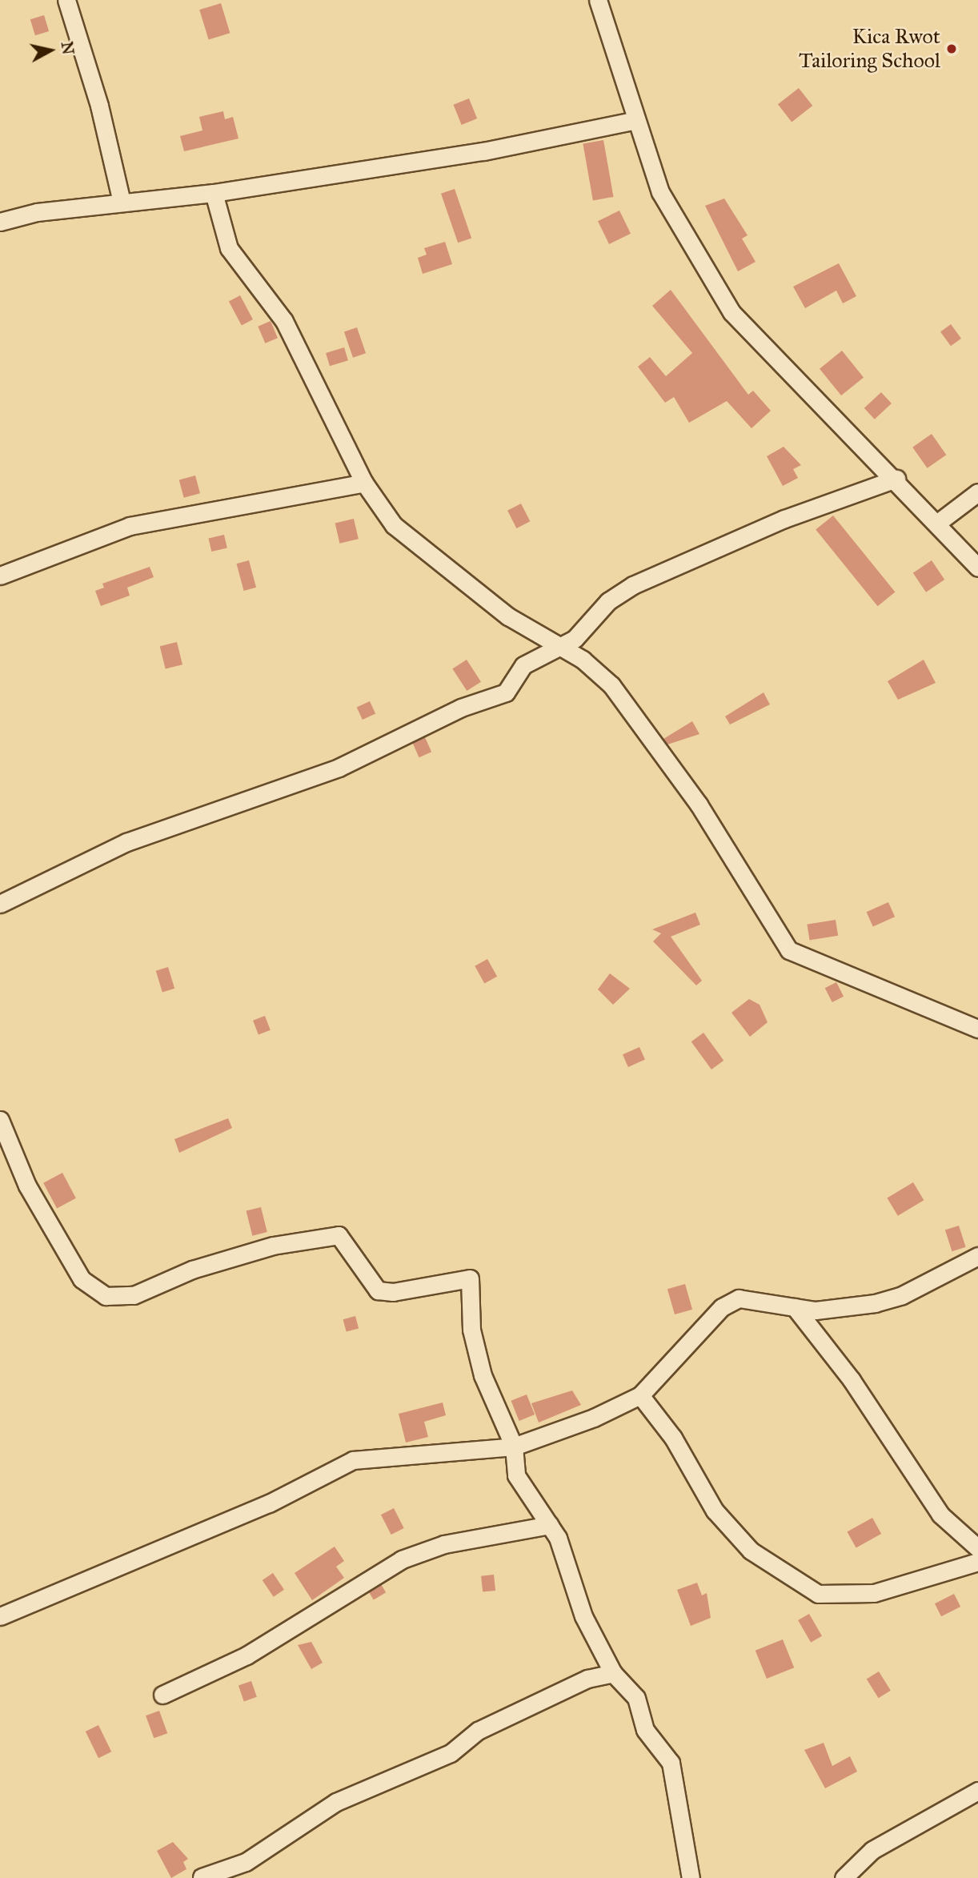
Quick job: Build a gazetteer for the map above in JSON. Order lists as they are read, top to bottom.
{
  "places": ["Kica Rwot Tailoring School"],
  "north": "right"
}
